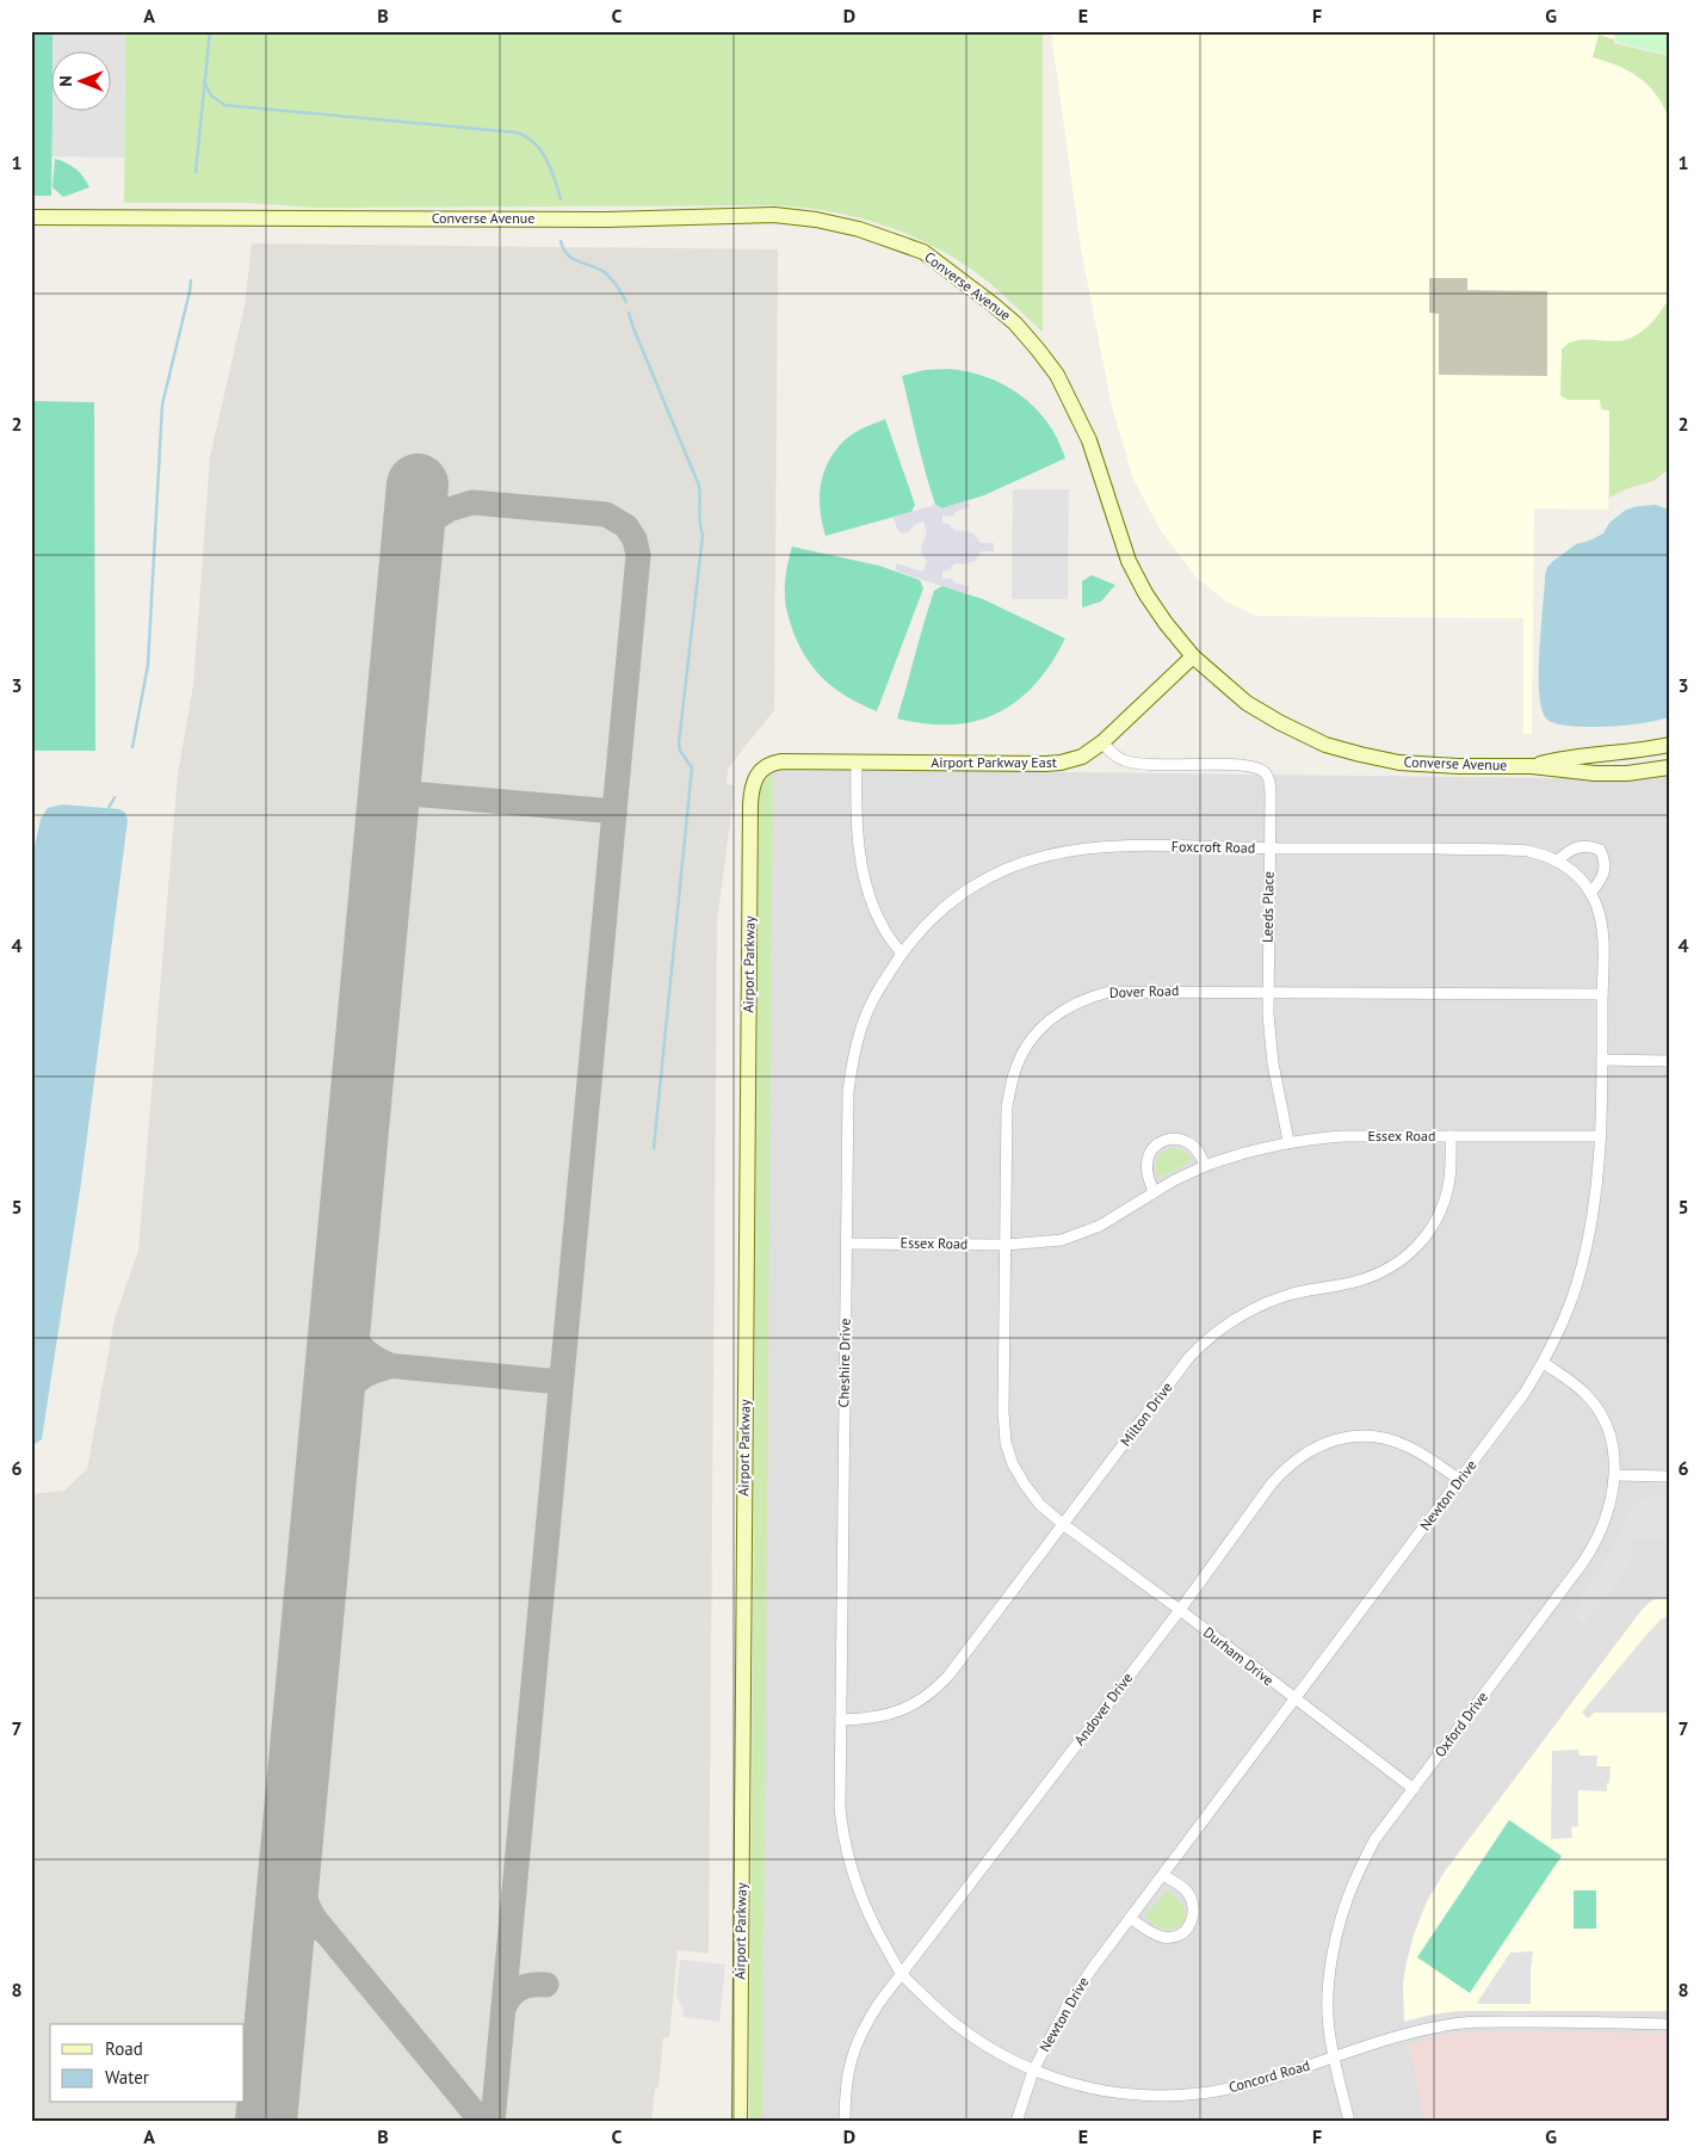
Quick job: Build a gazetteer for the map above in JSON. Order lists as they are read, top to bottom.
{
  "streets": {
    "main road": ["Converse Avenue", "Airport Parkway East", "Airport Parkway"],
    "street": [
      "Foxcroft Road",
      "Leeds Place",
      "Dover Road",
      "Essex Road",
      "Cheshire Drive",
      "Milton Drive",
      "Newton Drive",
      "Durham Drive",
      "Andover Drive",
      "Oxford Drive",
      "Concord Road"
    ]
  },
  "crossings": [
    ["Converse Avenue", "Airport Parkway East"],
    ["Airport Parkway East", "Leeds Place"],
    ["Airport Parkway East", "Airport Parkway"],
    ["Foxcroft Road", "Leeds Place"],
    ["Foxcroft Road", "Dover Road"],
    ["Foxcroft Road", "Cheshire Drive"],
    ["Foxcroft Road", "Newton Drive"],
    ["Leeds Place", "Dover Road"],
    ["Leeds Place", "Essex Road"],
    ["Dover Road", "Essex Road"],
    ["Dover Road", "Milton Drive"],
    ["Dover Road", "Durham Drive"],
    ["Essex Road", "Cheshire Drive"],
    ["Essex Road", "Milton Drive"],
    ["Essex Road", "Newton Drive"],
    ["Cheshire Drive", "Milton Drive"],
    ["Cheshire Drive", "Andover Drive"],
    ["Cheshire Drive", "Concord Road"],
    ["Milton Drive", "Durham Drive"],
    ["Newton Drive", "Durham Drive"],
    ["Newton Drive", "Andover Drive"],
    ["Newton Drive", "Oxford Drive"],
    ["Newton Drive", "Concord Road"],
    ["Durham Drive", "Andover Drive"],
    ["Durham Drive", "Oxford Drive"],
    ["Andover Drive", "Concord Road"],
    ["Oxford Drive", "Concord Road"]
  ],
  "legend": ["Road", "Water"],
  "north": "left",
  "grid": {
    "columns": [
      "A",
      "B",
      "C",
      "D",
      "E",
      "F",
      "G"
    ],
    "rows": [
      "1",
      "2",
      "3",
      "4",
      "5",
      "6",
      "7",
      "8"
    ]
  }
}
